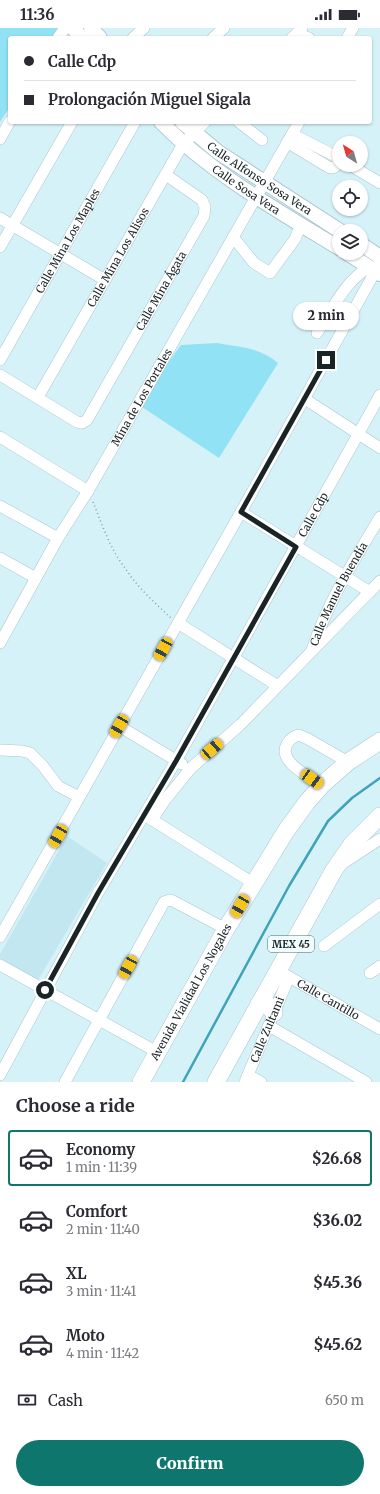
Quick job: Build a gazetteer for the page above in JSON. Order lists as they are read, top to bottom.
{
  "streets": {
    "highway": ["MEX 45", "Avenida Vialidad Los Nogales"],
    "main road": ["Calle Alfonso Sosa Vera", "Calle Sosa Vera"],
    "street": [
      "Calle Mina Los Maples",
      "Calle Mina Los Alisos",
      "Calle Mina Ágata",
      "Mina de Los Portales",
      "Calle Cdp",
      "Calle Manuel Buendía",
      "Calle Cantillo",
      "Calle Zultami"
    ]
  },
  "crossings": [
    ["Calle Alfonso Sosa Vera", "Calle Mina Los Alisos"],
    ["Calle Alfonso Sosa Vera", "Mina de Los Portales"],
    ["Calle Sosa Vera", "Calle Mina Los Alisos"],
    ["Calle Sosa Vera", "Mina de Los Portales"],
    ["Calle Mina Los Alisos", "Calle Mina Ágata"],
    ["MEX 45", "Calle Cantillo"],
    ["MEX 45", "Calle Zultami"],
    ["Calle Cantillo", "Calle Zultami"]
  ],
  "north": "top left",
  "page": {
    "status": "11:36",
    "banner": ["Calle Cdp", "Prolongación Miguel Sigala"],
    "bubble": "2 min",
    "heading": "Choose a ride",
    "list": [
      {
        "name": "Economy",
        "note": "1 min · 11:39",
        "value": "$26.68"
      },
      {
        "name": "Comfort",
        "note": "2 min · 11:40",
        "value": "$36.02"
      },
      {
        "name": "XL",
        "note": "3 min · 11:41",
        "value": "$45.36"
      },
      {
        "name": "Moto",
        "note": "4 min · 11:42",
        "value": "$45.62"
      }
    ],
    "pay": ["Cash", "650 m"],
    "buttons": "Confirm"
  }
}
